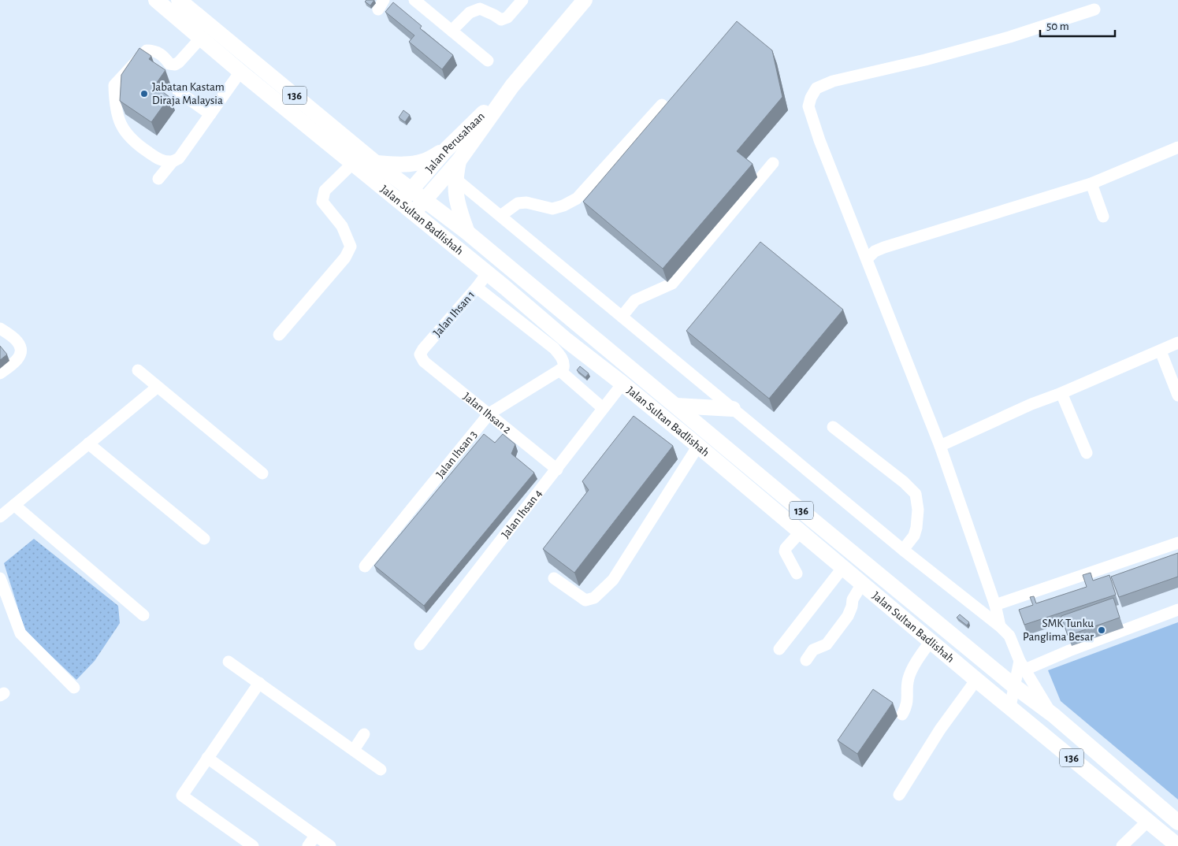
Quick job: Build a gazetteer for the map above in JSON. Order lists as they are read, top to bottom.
{
  "streets": {
    "main road": ["136", "Jalan Perusahaan", "Jalan Sultan Badlishah"],
    "street": [
      "Jalan Ihsan 1",
      "Jalan Ihsan 2",
      "Jalan Ihsan 3",
      "Jalan Ihsan 4"
    ]
  },
  "crossings": [
    ["Jalan Perusahaan", "Jalan Sultan Badlishah"],
    ["Jalan Sultan Badlishah", "Jalan Ihsan 1"],
    ["Jalan Sultan Badlishah", "Jalan Ihsan 4"],
    ["Jalan Ihsan 1", "Jalan Ihsan 2"],
    ["Jalan Ihsan 2", "Jalan Ihsan 3"],
    ["Jalan Ihsan 2", "Jalan Ihsan 4"]
  ],
  "places": ["Jabatan Kastam Diraja Malaysia", "SMK Tunku Panglima Besar"],
  "scale_bar": "50 m"
}
